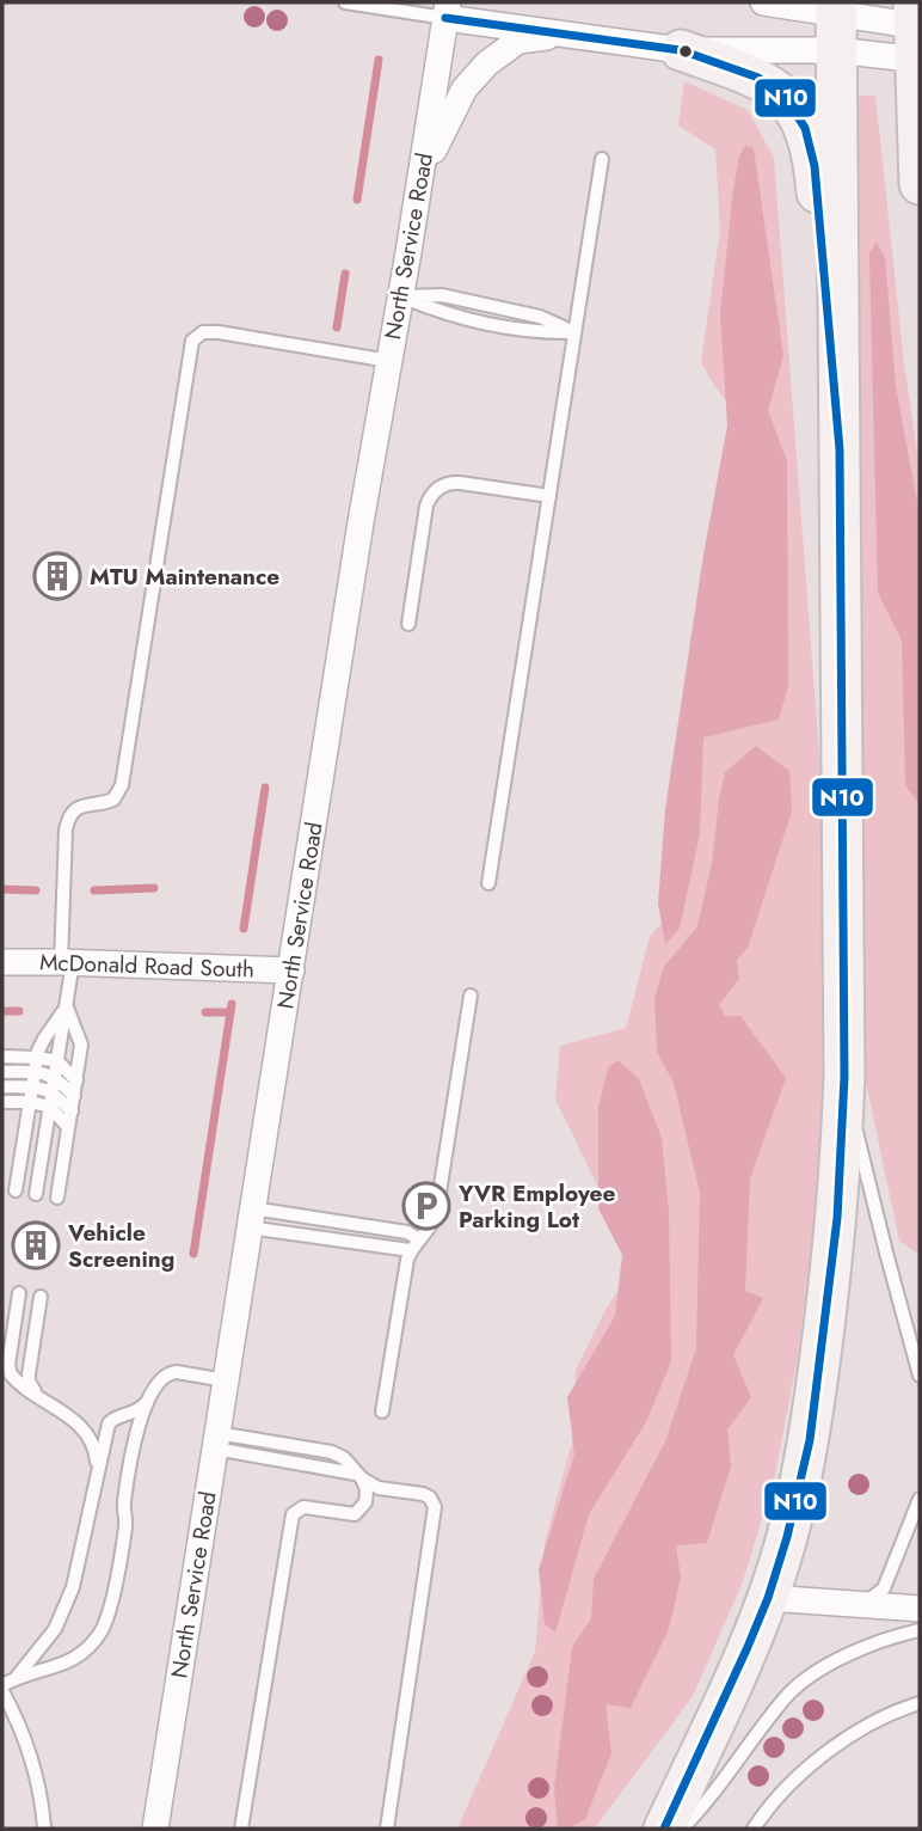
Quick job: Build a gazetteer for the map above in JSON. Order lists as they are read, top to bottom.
{
  "streets": {
    "street": ["North Service Road", "McDonald Road South"]
  },
  "crossings": [
    ["North Service Road", "McDonald Road South"]
  ],
  "places": {
    "building": ["MTU Maintenance", "Vehicle Screening"],
    "parking": ["YVR Employee Parking Lot"]
  },
  "lines": ["transit line N10"]
}
